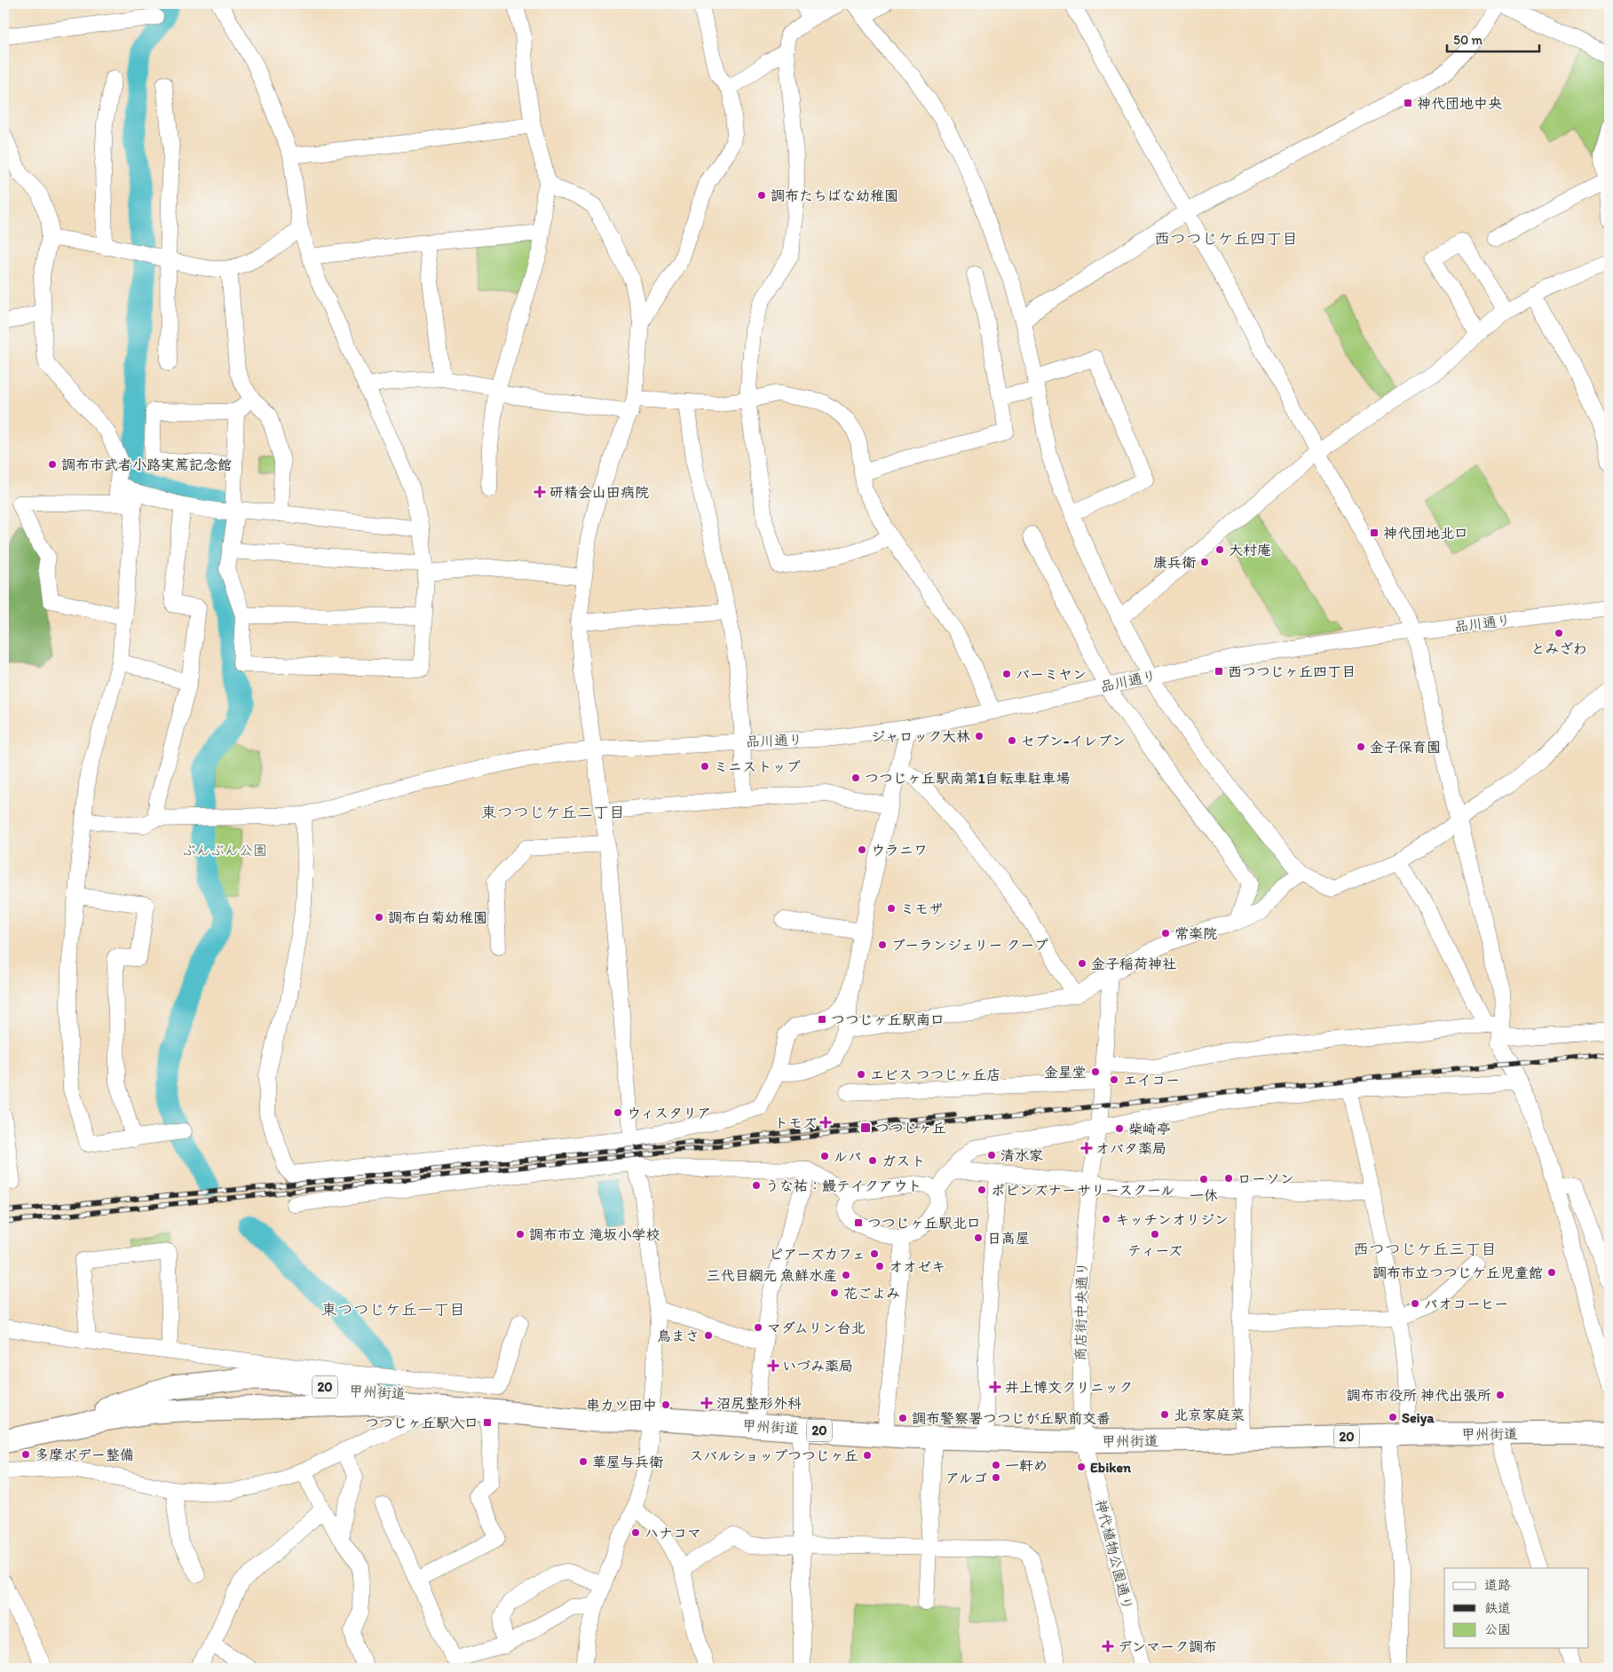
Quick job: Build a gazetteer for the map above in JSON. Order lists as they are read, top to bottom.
{
  "streets": {
    "highway": ["20", "甲州街道"],
    "street": ["品川通り", "商店街中央通り", "神代植物公園通り"]
  },
  "crossings": [
    ["商店街中央通り", "甲州街道"],
    ["商店街中央通り", "神代植物公園通り"],
    ["甲州街道", "神代植物公園通り"]
  ],
  "districts": [
    "西つつじケ丘四丁目",
    "東つつじケ丘二丁目",
    "西つつじケ丘三丁目",
    "東つつじケ丘一丁目"
  ],
  "parks": ["ぶんぶん公園"],
  "places": {
    "transit": [
      "神代団地中央",
      "神代団地北口",
      "西つつじヶ丘四丁目",
      "つつじヶ丘駅南口",
      "つつじヶ丘",
      "つつじヶ丘駅北口",
      "つつじヶ丘駅入口"
    ],
    "other": [
      "調布たちばな幼稚園",
      "調布市武者小路実篤記念館",
      "大村庵",
      "康兵衛",
      "とみざわ",
      "バーミヤン",
      "ジャロック大林",
      "セブン-イレブン",
      "金子保育園",
      "ミニストップ",
      "つつじヶ丘駅南第1自転車駐車場",
      "ウラニワ",
      "ミモザ",
      "調布白菊幼稚園",
      "常楽院",
      "ブーランジェリー クープ",
      "金子稲荷神社",
      "金星堂",
      "エビス つつじヶ丘店",
      "エイコー",
      "ウィスタリア",
      "柴崎亭",
      "清水家",
      "ルパ",
      "ガスト",
      "ローソン",
      "一休",
      "うな祐：鰻テイクアウト",
      "ポピンズナーサリースクール",
      "キッチンオリジン",
      "調布市立 滝坂小学校",
      "ティーズ",
      "日高屋",
      "ピアーズカフェ",
      "オオゼキ",
      "調布市立つつじケ丘児童館",
      "三代目網元 魚鮮水産",
      "花ごよみ",
      "パオコーヒー",
      "マダムリン台北",
      "鳥まさ",
      "調布市役所 神代出張所",
      "串カツ田中",
      "北京家庭菜",
      "Seiya",
      "調布警察署つつじが丘駅前交番",
      "多摩ボデー整備",
      "スバルショップつつじヶ丘",
      "華屋与兵衛",
      "一軒め",
      "Ebiken",
      "アルゴ",
      "ハナコマ"
    ],
    "health": [
      "研精会山田病院",
      "トモズ",
      "オバタ薬局",
      "いづみ薬局",
      "井上博文クリニック",
      "沼尻整形外科",
      "デンマーク調布"
    ]
  },
  "legend": ["道路", "鉄道", "公園"],
  "scale_bar": "50 m"
}
